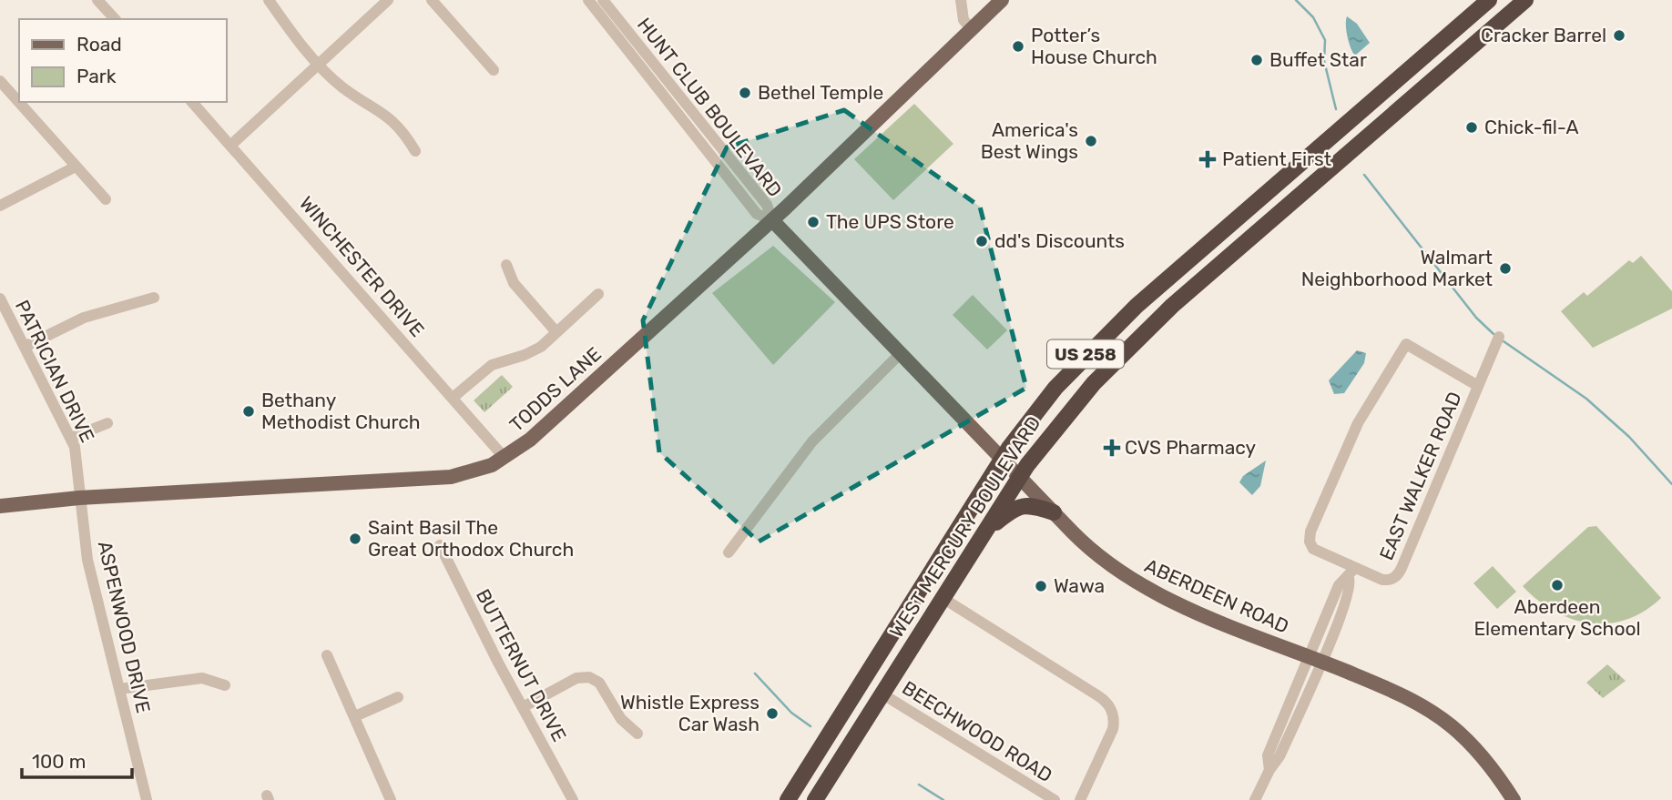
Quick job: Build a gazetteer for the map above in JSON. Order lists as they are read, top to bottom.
{
  "streets": {
    "highway": ["US 258", "WEST MERCURY BOULEVARD"],
    "main road": ["TODDS LANE", "ABERDEEN ROAD"],
    "street": [
      "HUNT CLUB BOULEVARD",
      "WINCHESTER DRIVE",
      "PATRICIAN DRIVE",
      "EAST WALKER ROAD",
      "ASPENWOOD DRIVE",
      "BUTTERNUT DRIVE",
      "BEECHWOOD ROAD"
    ]
  },
  "crossings": [
    ["HUNT CLUB BOULEVARD", "TODDS LANE"],
    ["HUNT CLUB BOULEVARD", "ABERDEEN ROAD"],
    ["WINCHESTER DRIVE", "TODDS LANE"],
    ["PATRICIAN DRIVE", "TODDS LANE"],
    ["PATRICIAN DRIVE", "ASPENWOOD DRIVE"],
    ["TODDS LANE", "ABERDEEN ROAD"],
    ["TODDS LANE", "ASPENWOOD DRIVE"],
    ["WEST MERCURY BOULEVARD", "ABERDEEN ROAD"],
    ["WEST MERCURY BOULEVARD", "BEECHWOOD ROAD"]
  ],
  "places": {
    "other": [
      "Cracker Barrel",
      "Potter’s House Church",
      "Buffet Star",
      "Bethel Temple",
      "Chick-fil-A",
      "America's Best Wings",
      "The UPS Store",
      "dd's Discounts",
      "Walmart Neighborhood Market",
      "Bethany Methodist Church",
      "Saint Basil The Great Orthodox Church",
      "Aberdeen Elementary School",
      "Wawa",
      "Whistle Express Car Wash"
    ],
    "health": ["Patient First", "CVS Pharmacy"]
  },
  "legend": ["Road", "Park"],
  "scale_bar": "100 m"
}
